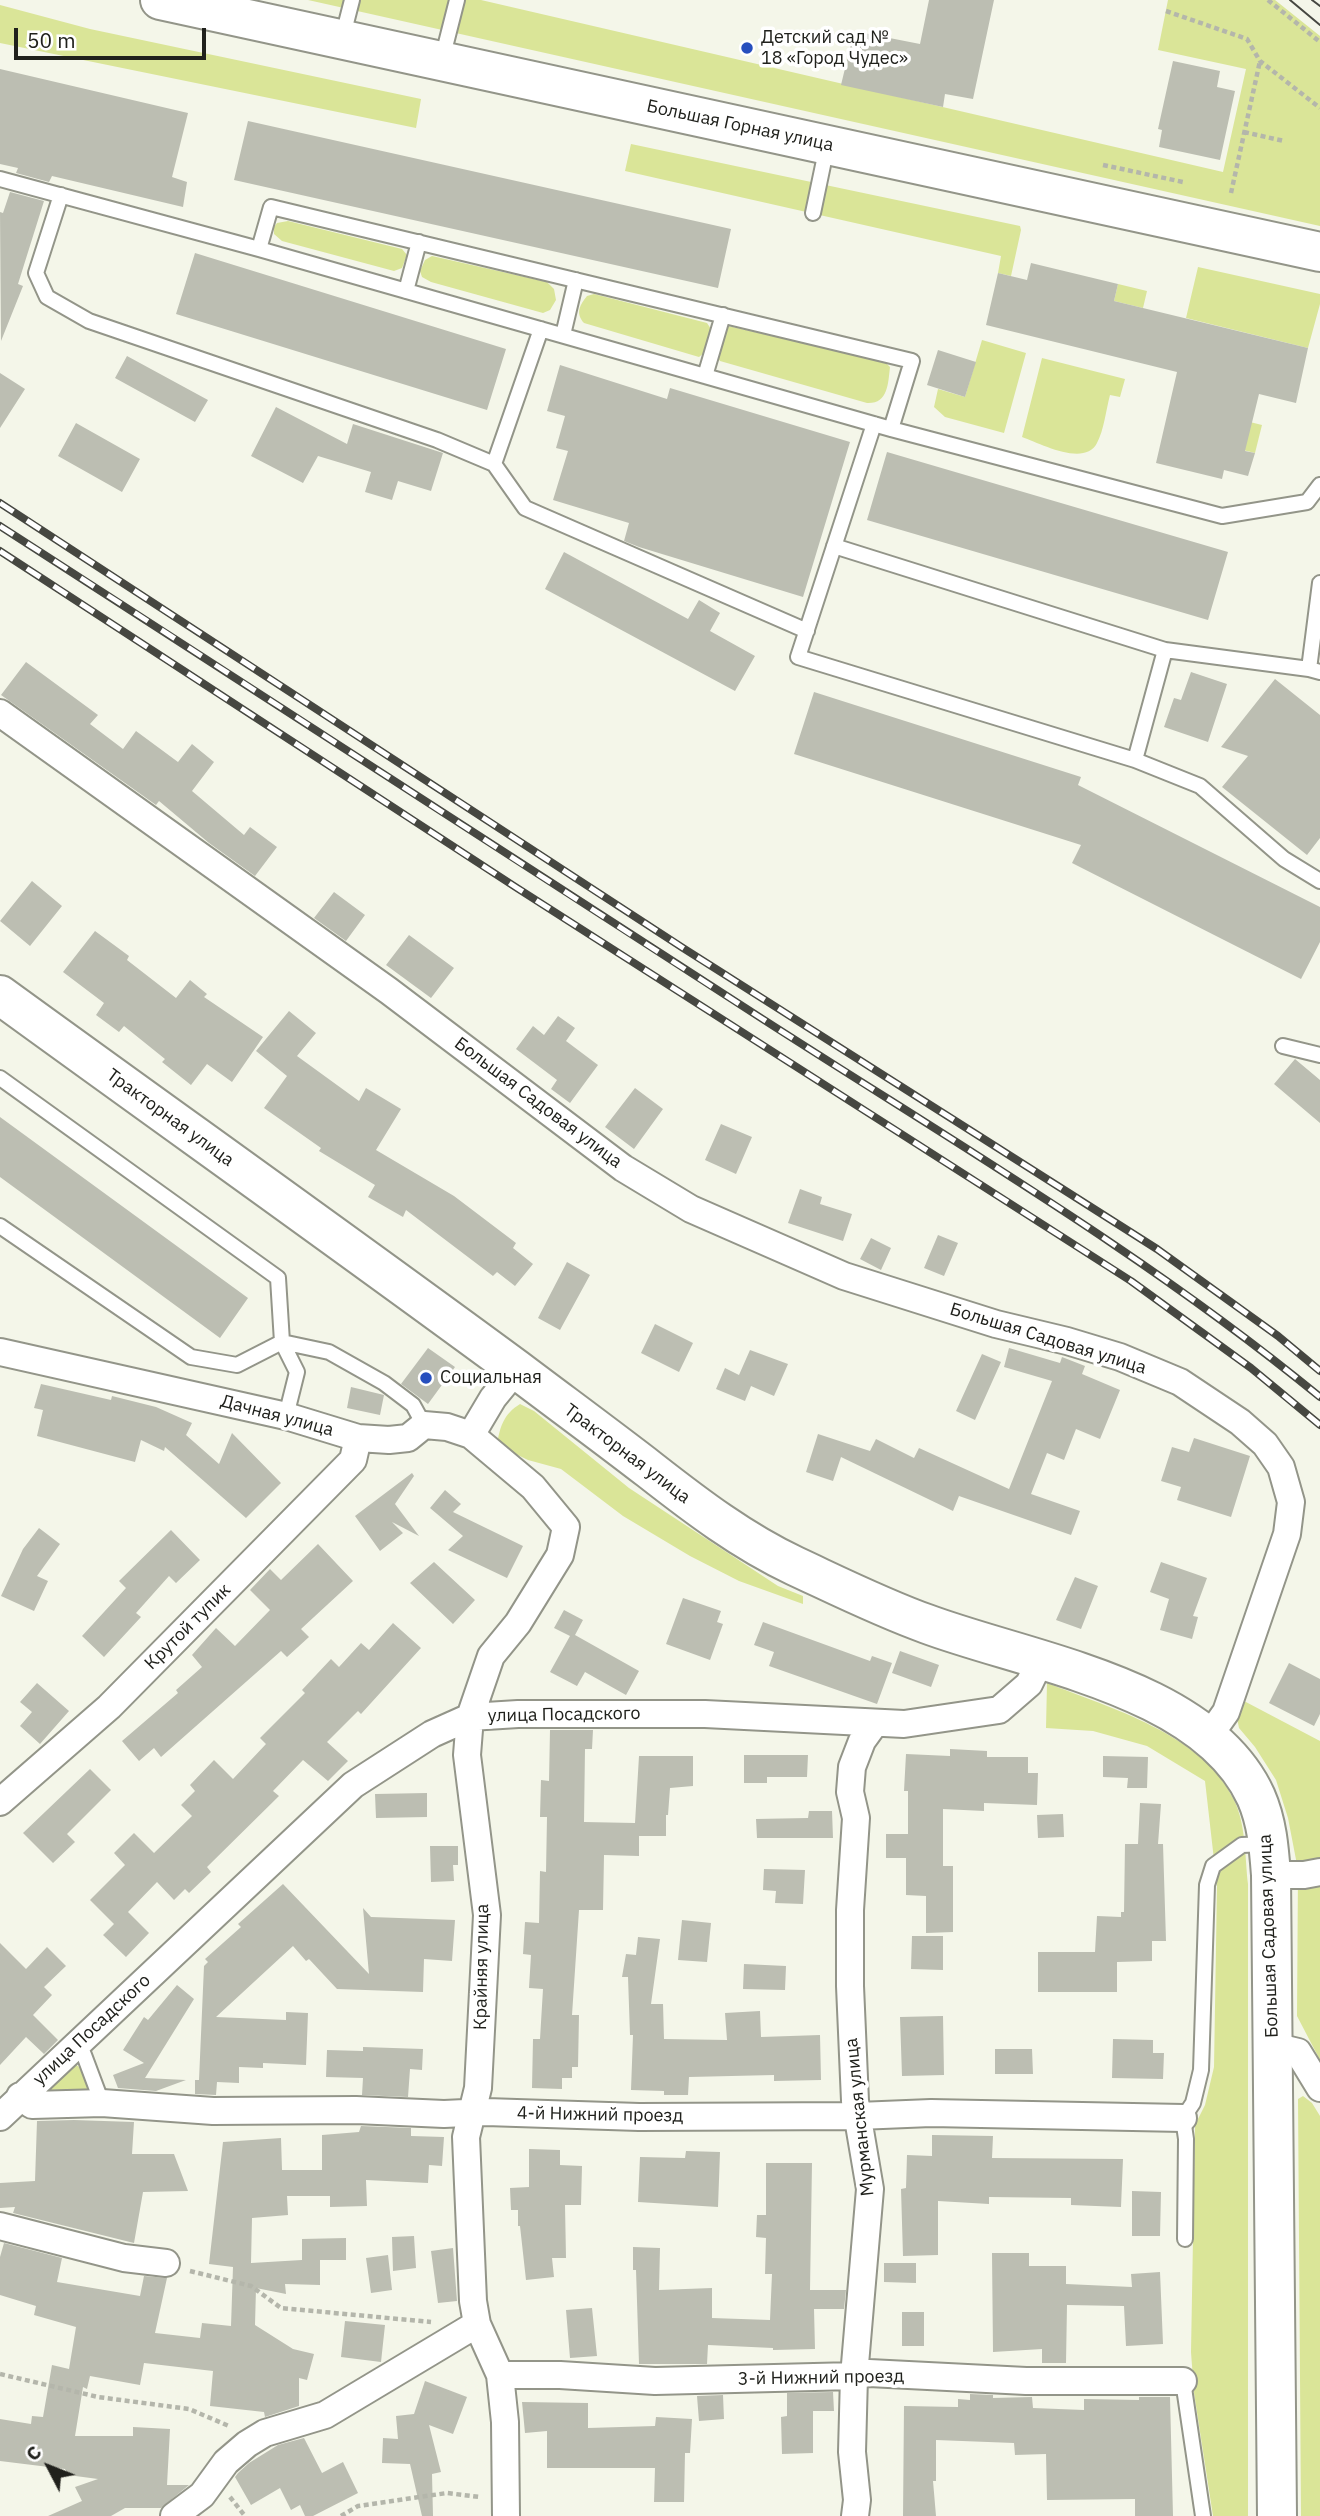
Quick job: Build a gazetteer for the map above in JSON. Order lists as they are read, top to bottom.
{
  "streets": {
    "main road": ["Большая Горная улица", "Большая Садовая улица", "Тракторная улица"],
    "street": [
      "Дачная улица",
      "Крутой тупик",
      "улица Посадского",
      "Крайняя улица",
      "4-й Нижний проезд",
      "Мурманская улица",
      "3-й Нижний проезд"
    ]
  },
  "crossings": [
    ["Большая Садовая улица", "Тракторная улица"],
    ["Тракторная улица", "улица Посадского"],
    ["Дачная улица", "Крутой тупик"],
    ["улица Посадского", "Крайняя улица"],
    ["улица Посадского", "4-й Нижний проезд"],
    ["улица Посадского", "Мурманская улица"],
    ["Крайняя улица", "4-й Нижний проезд"],
    ["Крайняя улица", "3-й Нижний проезд"],
    ["4-й Нижний проезд", "Мурманская улица"],
    ["Мурманская улица", "3-й Нижний проезд"]
  ],
  "places": ["Детский сад № 18 «Город Чудес»", "Социальная"],
  "scale_bar": "50 m",
  "north": "top left"
}
